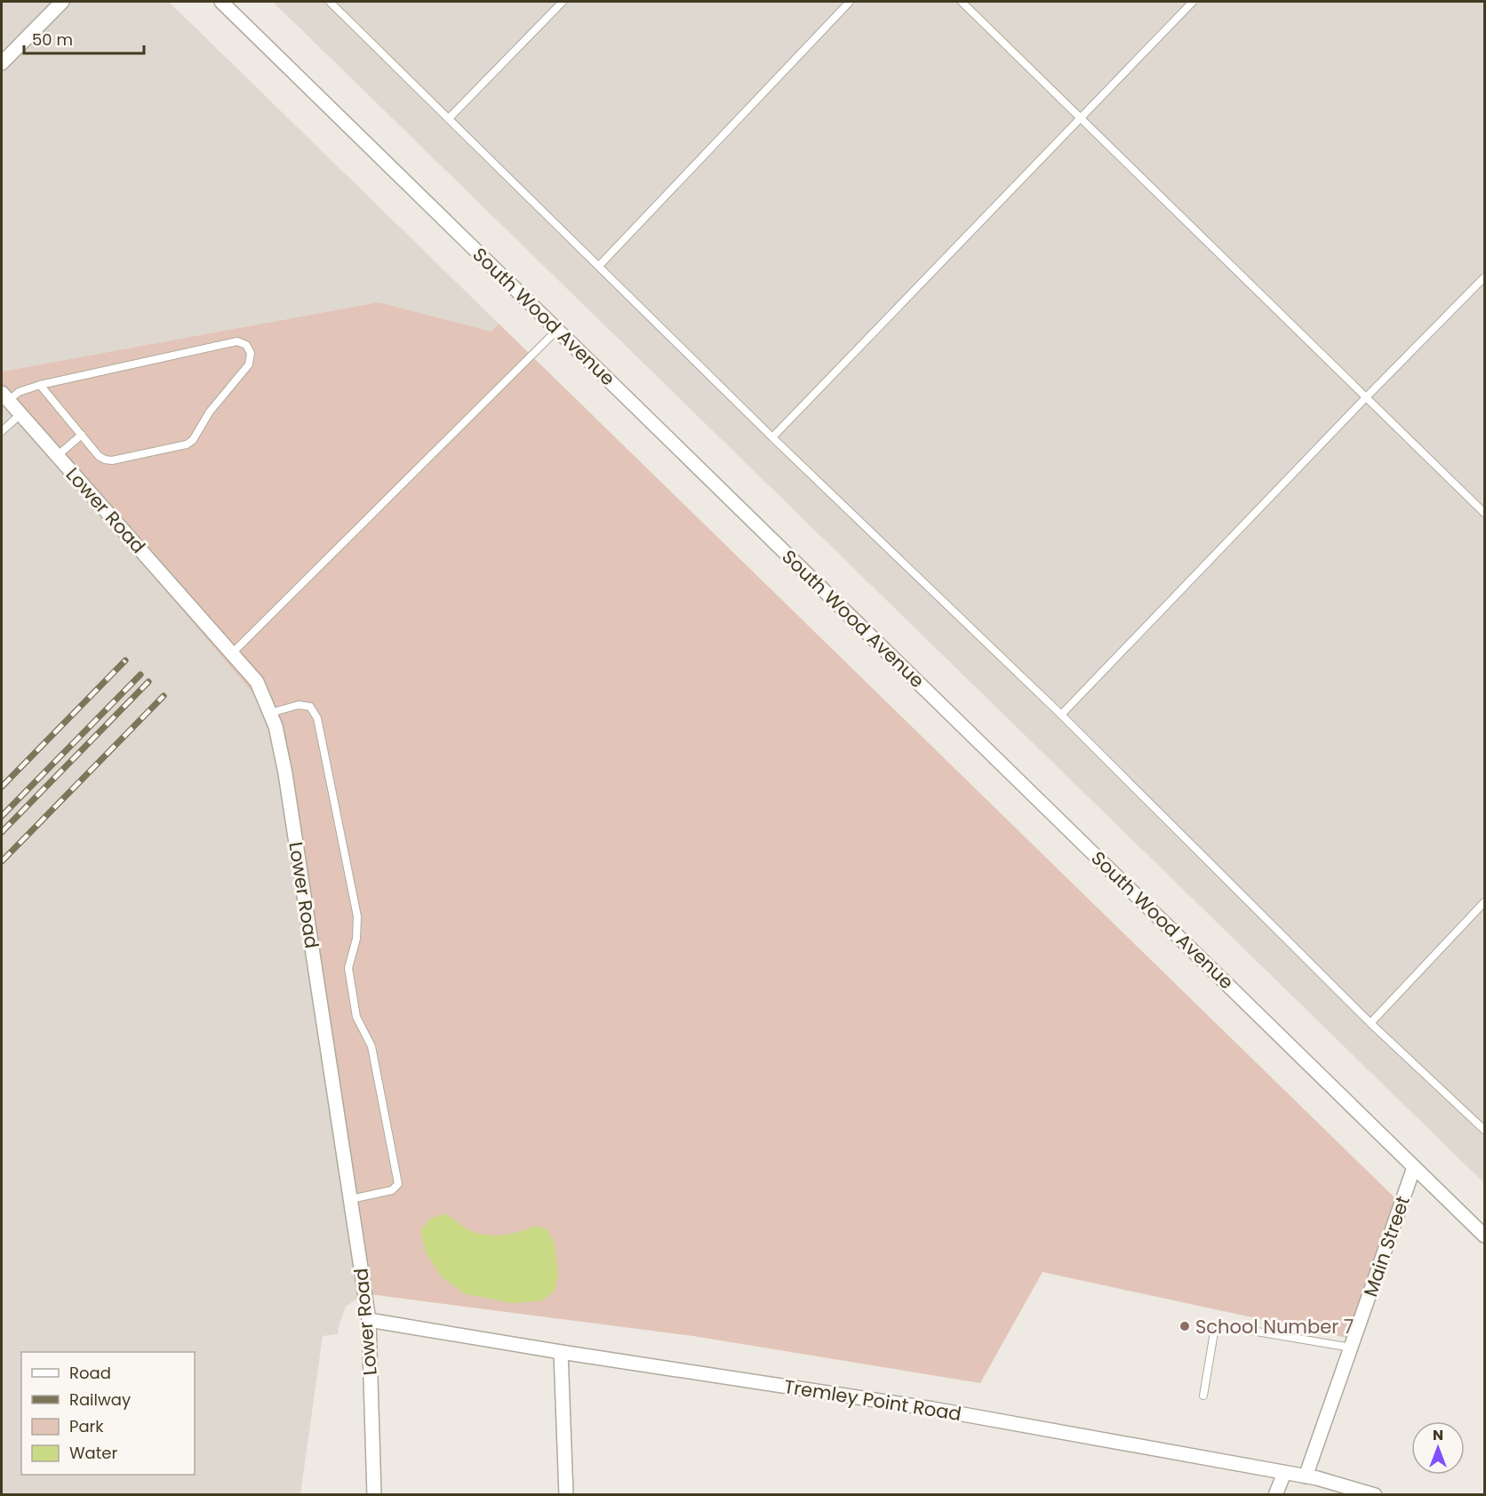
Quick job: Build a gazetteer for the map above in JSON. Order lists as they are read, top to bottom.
{
  "streets": {
    "street": [
      "South Wood Avenue",
      "Lower Road",
      "Main Street",
      "Tremley Point Road"
    ]
  },
  "crossings": [
    ["South Wood Avenue", "Main Street"],
    ["Lower Road", "Tremley Point Road"],
    ["Main Street", "Tremley Point Road"]
  ],
  "places": ["School Number 7"],
  "legend": [
    "Road",
    "Railway",
    "Park",
    "Water"
  ],
  "scale_bar": "50 m",
  "north": "top"
}
